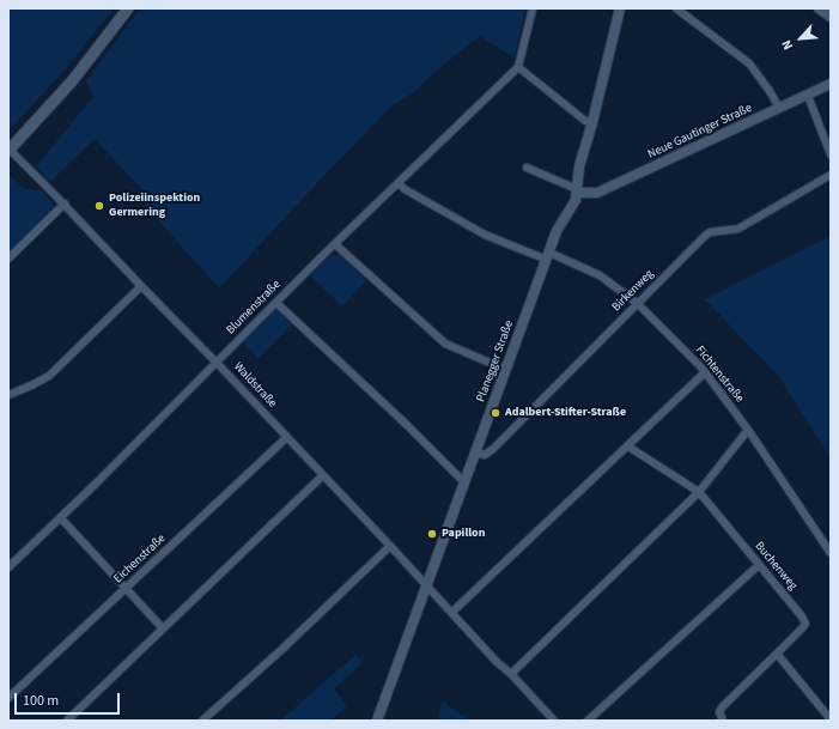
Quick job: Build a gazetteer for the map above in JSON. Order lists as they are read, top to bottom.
{
  "streets": {
    "street": [
      "Neue Gautinger Straße",
      "Birkenweg",
      "Blumenstraße",
      "Planegger Straße",
      "Fichtenstraße",
      "Waldstraße",
      "Eichenstraße",
      "Buchenweg"
    ]
  },
  "crossings": [
    ["Neue Gautinger Straße", "Planegger Straße"],
    ["Birkenweg", "Planegger Straße"],
    ["Birkenweg", "Fichtenstraße"],
    ["Blumenstraße", "Fichtenstraße"],
    ["Blumenstraße", "Waldstraße"],
    ["Planegger Straße", "Fichtenstraße"],
    ["Planegger Straße", "Waldstraße"],
    ["Waldstraße", "Eichenstraße"]
  ],
  "places": ["Polizeiinspektion Germering", "Adalbert-Stifter-Straße", "Papillon"],
  "scale_bar": "100 m",
  "north": "bottom left"
}
